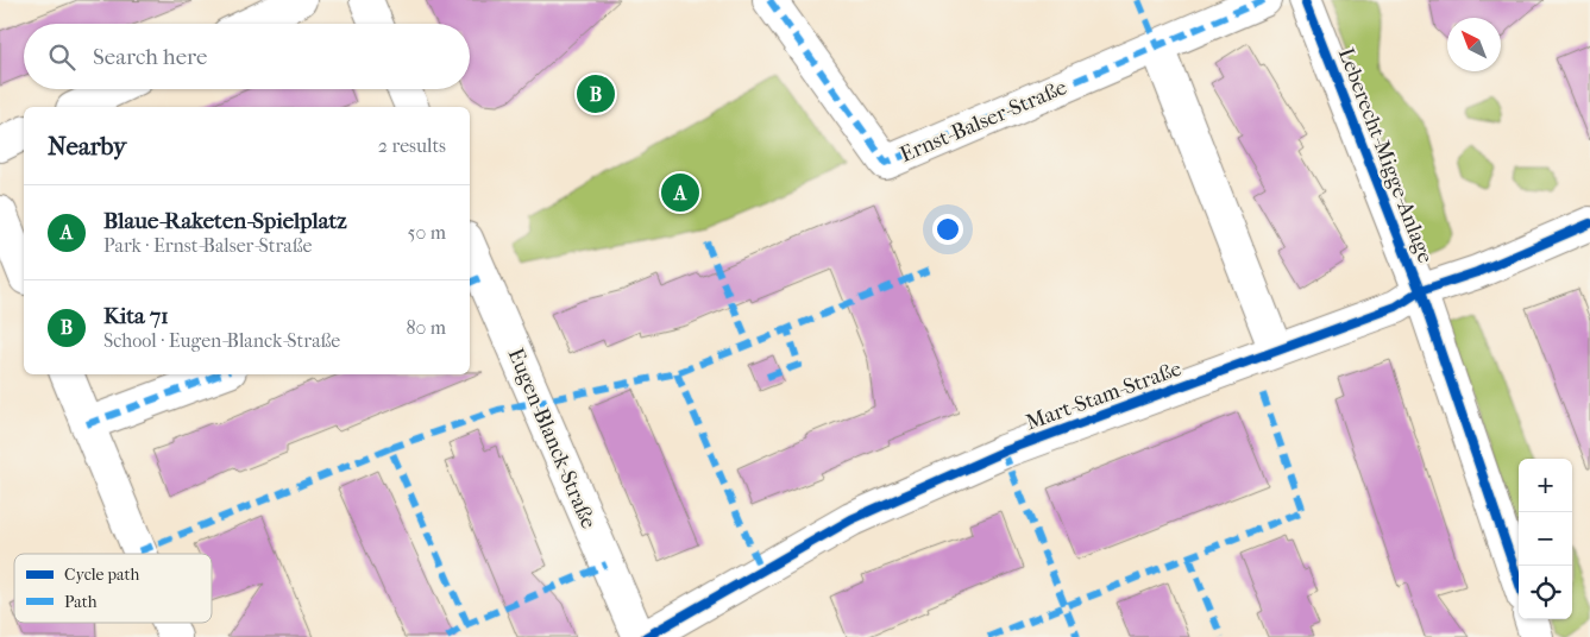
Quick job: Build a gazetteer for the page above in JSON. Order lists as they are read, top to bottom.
{
  "streets": {
    "street": [
      "Ernst-Balser-Straße",
      "Leberecht-Migge-Anlage",
      "Mart-Stam-Straße",
      "Eugen-Blanck-Straße"
    ]
  },
  "crossings": [
    ["Leberecht-Migge-Anlage", "Mart-Stam-Straße"]
  ],
  "legend": ["Cycle path", "Path"],
  "north": "top left",
  "page": {
    "search": "Search here",
    "pins": ["B", "A"],
    "heading": ["Nearby", "2 results"],
    "list": [
      {
        "mark": "A",
        "name": "Blaue-Raketen-Spielplatz",
        "note": "Park · Ernst-Balser-Straße",
        "value": "50 m"
      },
      {
        "mark": "B",
        "name": "Kita 71",
        "note": "School · Eugen-Blanck-Straße",
        "value": "80 m"
      }
    ],
    "map_buttons": ["+", "−"]
  }
}
